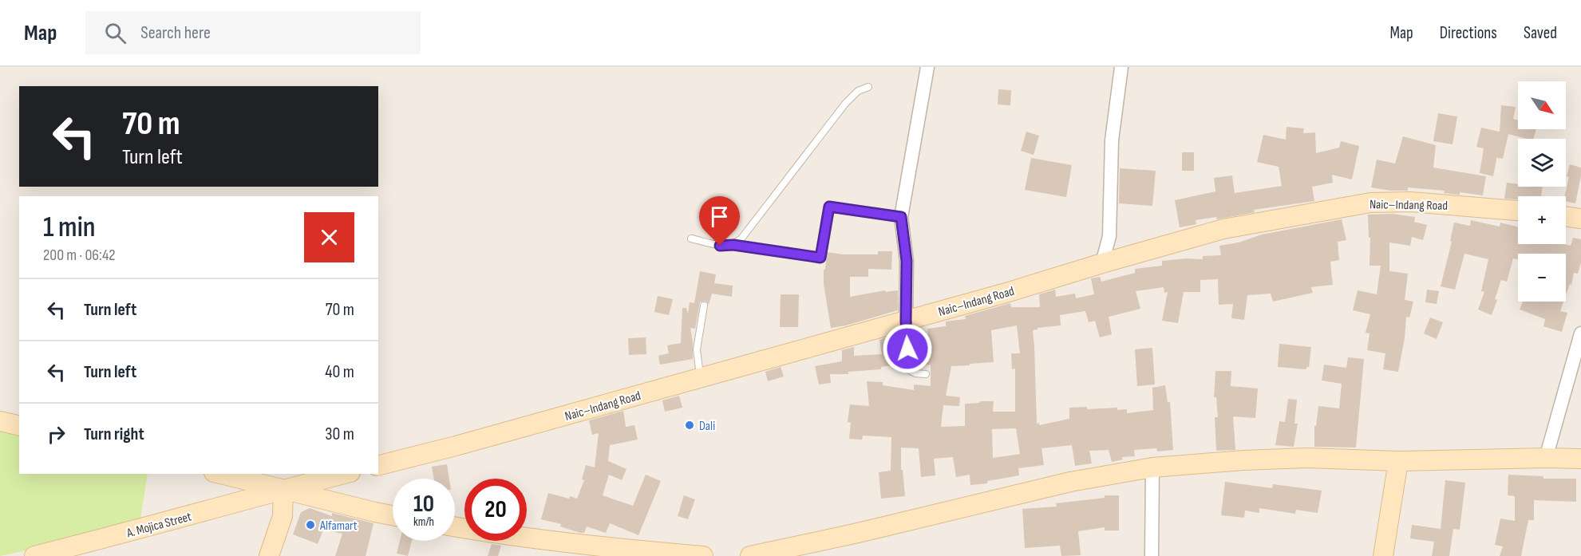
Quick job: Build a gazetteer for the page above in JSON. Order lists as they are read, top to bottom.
{
  "streets": {
    "main road": ["Naic–Indang Road", "A. Mojica Street"]
  },
  "places": ["Dali", "Alfamart"],
  "north": "bottom right",
  "page": {
    "header": "Map",
    "search": "Search here",
    "nav": ["Map", "Directions", "Saved"],
    "map_buttons": ["+", "−"],
    "turn": ["70 m", "Turn left"],
    "heading": ["1 min", "200 m · 06:42"],
    "list": [
      {
        "name": "Turn left",
        "value": "70 m"
      },
      {
        "name": "Turn left",
        "value": "40 m"
      },
      {
        "name": "Turn right",
        "value": "30 m"
      }
    ],
    "speed": "10 km/h",
    "limit": "20"
  }
}
